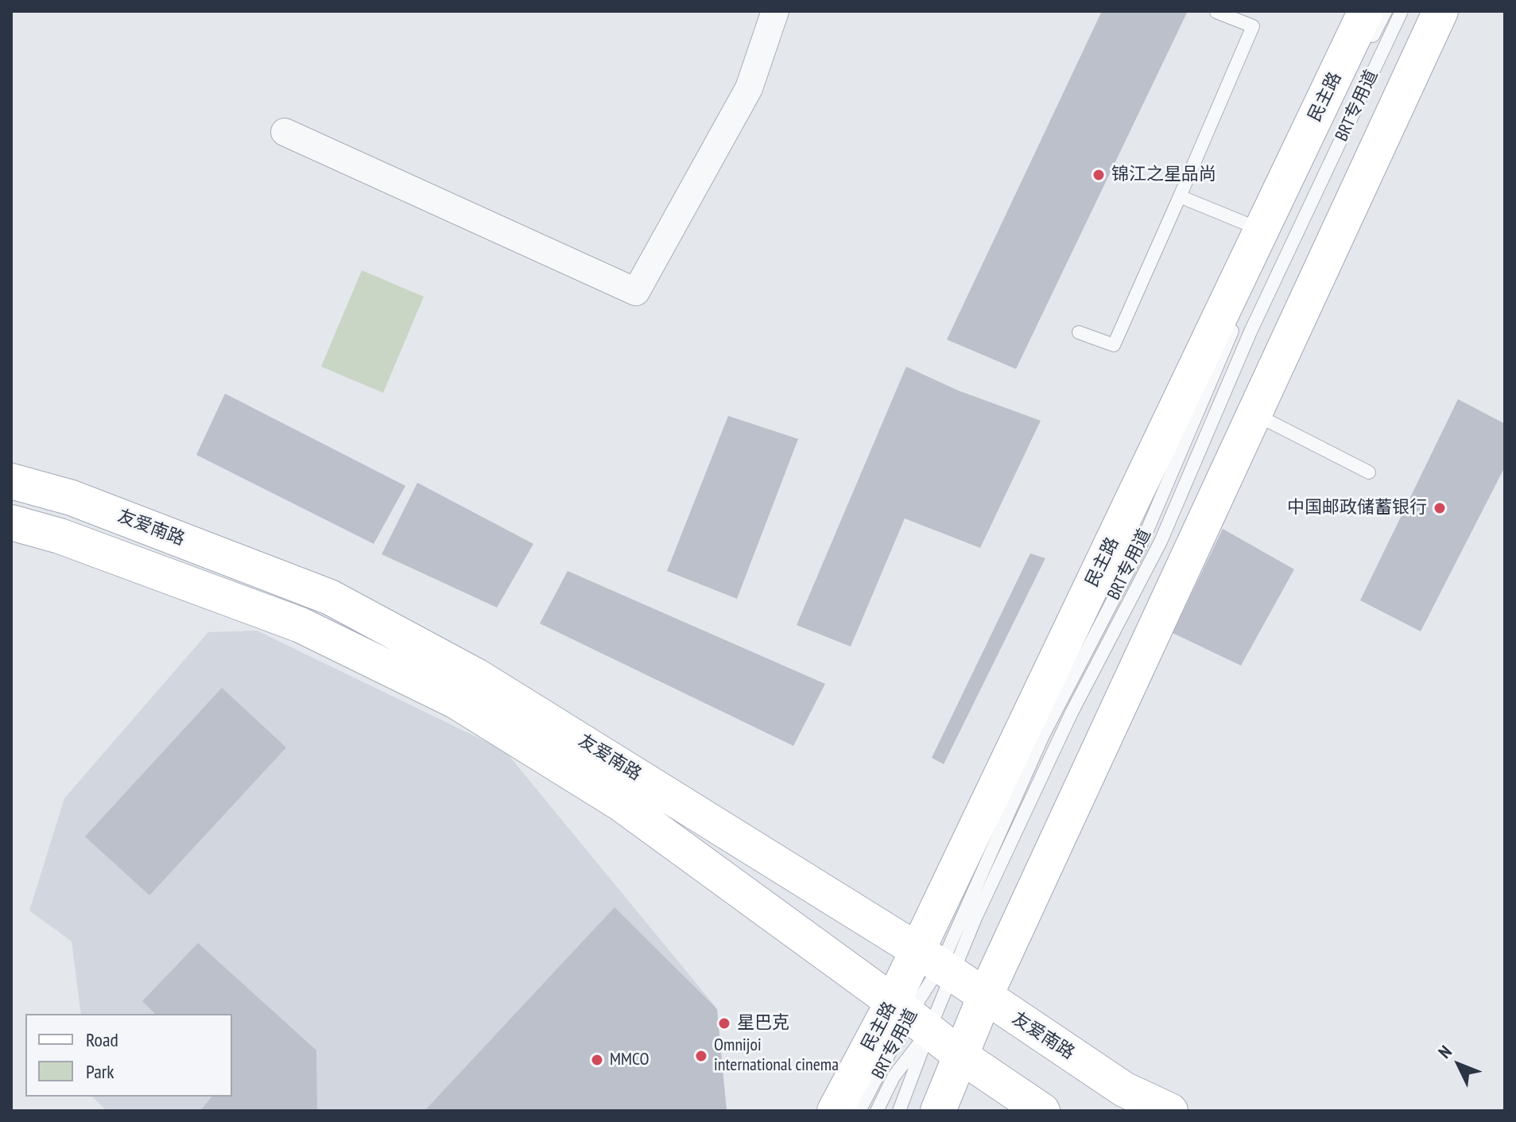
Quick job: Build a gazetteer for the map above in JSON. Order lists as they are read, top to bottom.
{
  "streets": {
    "main road": ["民主路", "友爱南路"],
    "lane": ["BRT专用道"]
  },
  "crossings": [
    ["民主路", "BRT专用道"],
    ["民主路", "友爱南路"],
    ["BRT专用道", "友爱南路"]
  ],
  "places": [
    "锦江之星品尚",
    "中国邮政储蓄银行",
    "星巴克",
    "Omnijoi international cinema",
    "MMCO"
  ],
  "legend": ["Road", "Park"],
  "north": "top left"
}
